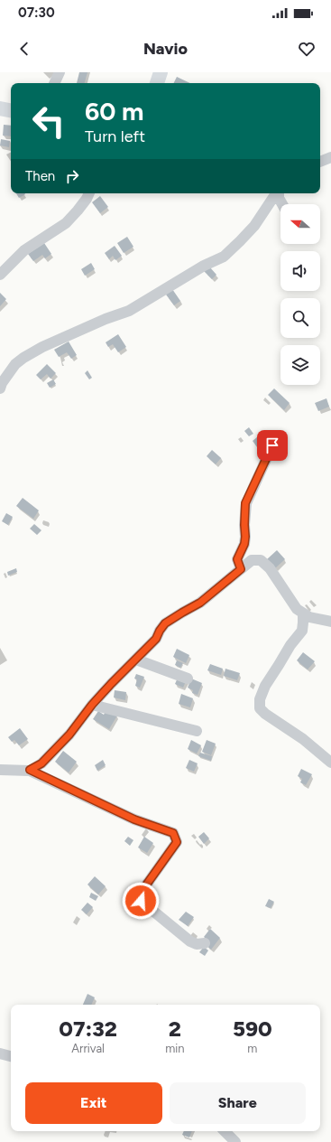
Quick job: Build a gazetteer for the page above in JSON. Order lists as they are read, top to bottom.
{
  "north": "left",
  "page": {
    "status": "07:30",
    "header": "Navio",
    "turn": ["60 m", "Turn left"],
    "then": "Then",
    "eta": [
      "07:32",
      "Arrival",
      "2",
      "min",
      "590",
      "m"
    ],
    "buttons": ["Exit", "Share"]
  }
}
